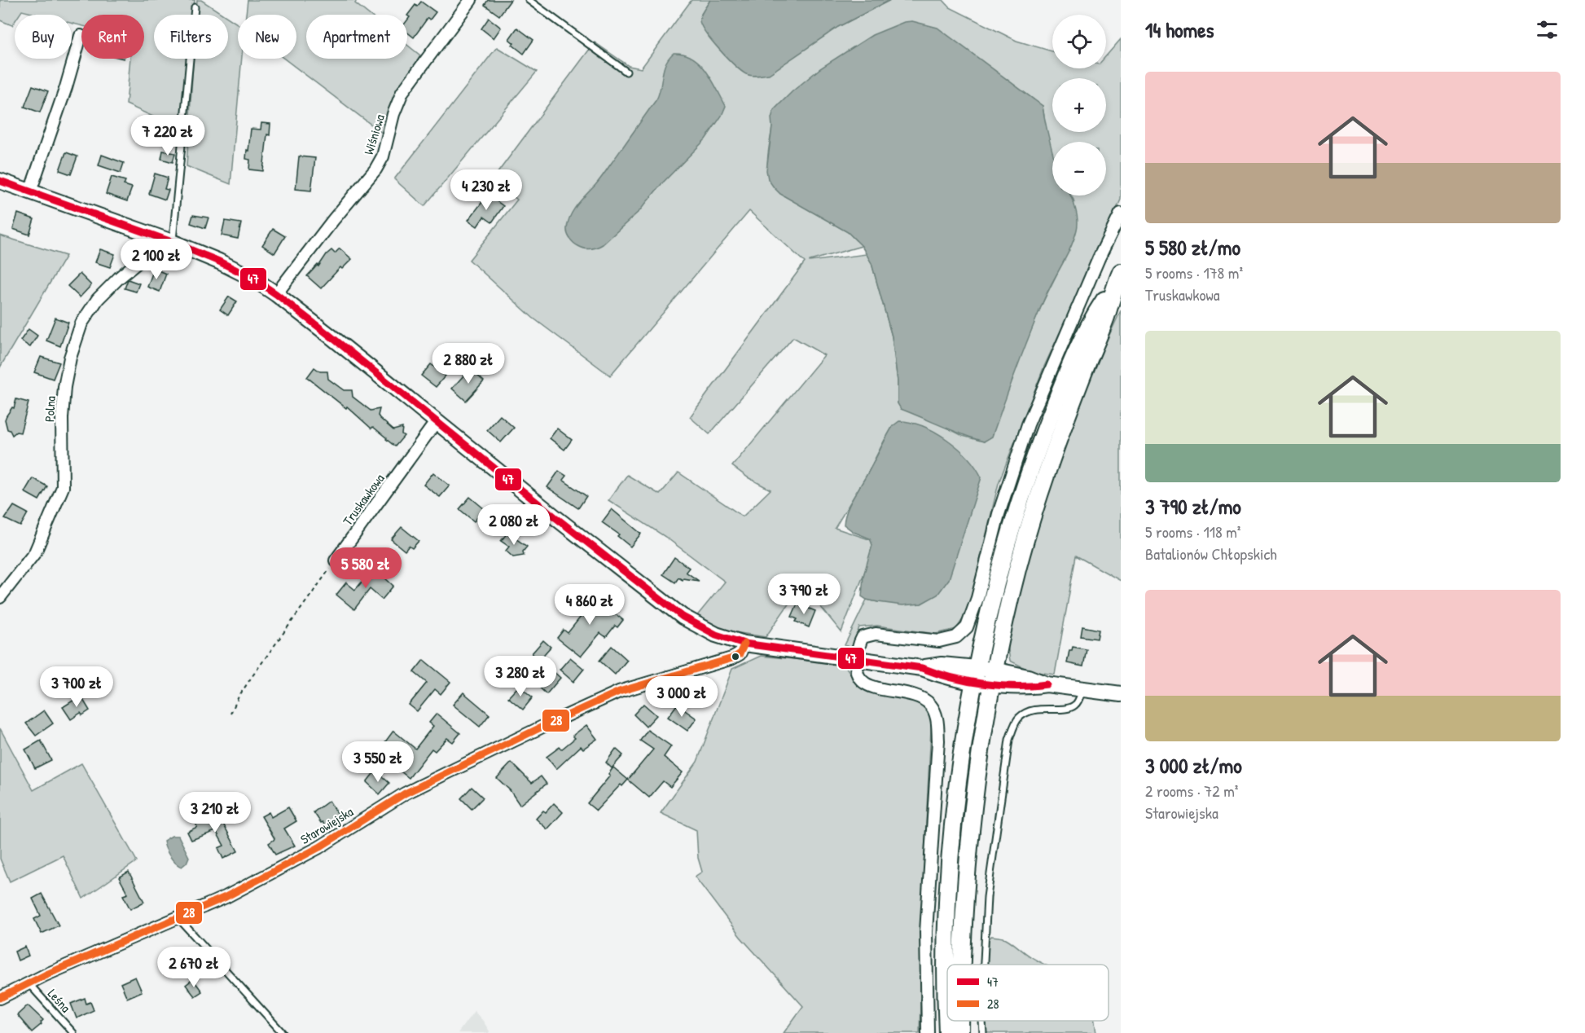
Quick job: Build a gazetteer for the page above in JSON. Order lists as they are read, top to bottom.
{
  "streets": {
    "street": [
      "Wiśniowa",
      "Polna",
      "Truskawkowa",
      "Starowiejska"
    ],
    "lane": ["Leśna"]
  },
  "crossings": [
    ["Starowiejska", "Leśna"]
  ],
  "lines": ["transit line 47", "transit line 28"],
  "legend": ["47", "28"],
  "page": {
    "heading": "14 homes",
    "map_buttons": ["+", "−"],
    "chip": [
      "Buy",
      "Rent",
      "Filters",
      "New",
      "Apartment"
    ],
    "list": [
      {
        "name": "5 580 zł/mo",
        "note": "5 rooms · 178 m² · Truskawkowa"
      },
      {
        "name": "3 790 zł/mo",
        "note": "5 rooms · 118 m² · Batalionów Chłopskich"
      },
      {
        "name": "3 000 zł/mo",
        "note": "2 rooms · 72 m² · Starowiejska"
      }
    ],
    "price": [
      "7 220 zł",
      "4 230 zł",
      "2 100 zł",
      "2 880 zł",
      "2 080 zł",
      "5 580 zł",
      "3 790 zł",
      "4 860 zł",
      "3 280 zł",
      "3 700 zł",
      "3 000 zł",
      "3 550 zł",
      "3 210 zł",
      "2 670 zł"
    ]
  }
}
